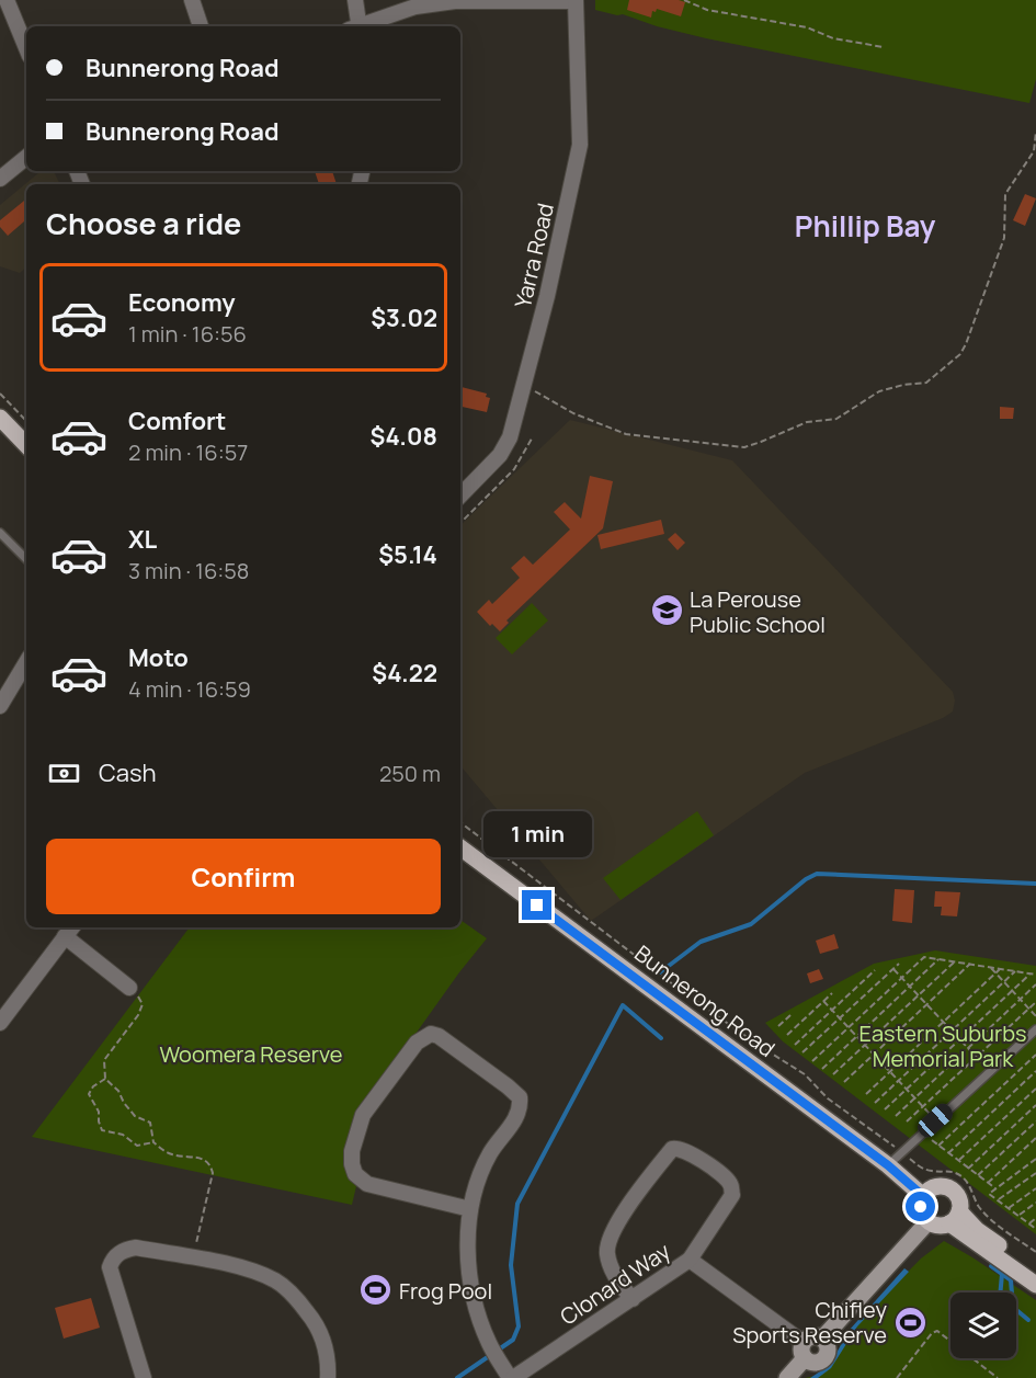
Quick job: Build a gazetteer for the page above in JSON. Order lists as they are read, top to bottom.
{
  "streets": {
    "main road": ["Bunnerong Road"],
    "street": ["Yarra Road", "Clonard Way"]
  },
  "districts": ["Phillip Bay"],
  "parks": ["Eastern Suburbs Memorial Park", "Woomera Reserve"],
  "places": {
    "school or university": ["La Perouse Public School"],
    "sports": ["Frog Pool", "Chifley Sports Reserve"]
  },
  "page": {
    "banner": ["Bunnerong Road", "Bunnerong Road"],
    "heading": "Choose a ride",
    "list": [
      {
        "name": "Economy",
        "note": "1 min · 16:56",
        "value": "$3.02"
      },
      {
        "name": "Comfort",
        "note": "2 min · 16:57",
        "value": "$4.08"
      },
      {
        "name": "XL",
        "note": "3 min · 16:58",
        "value": "$5.14"
      },
      {
        "name": "Moto",
        "note": "4 min · 16:59",
        "value": "$4.22"
      }
    ],
    "pay": ["Cash", "250 m"],
    "bubble": "1 min",
    "buttons": "Confirm"
  }
}
